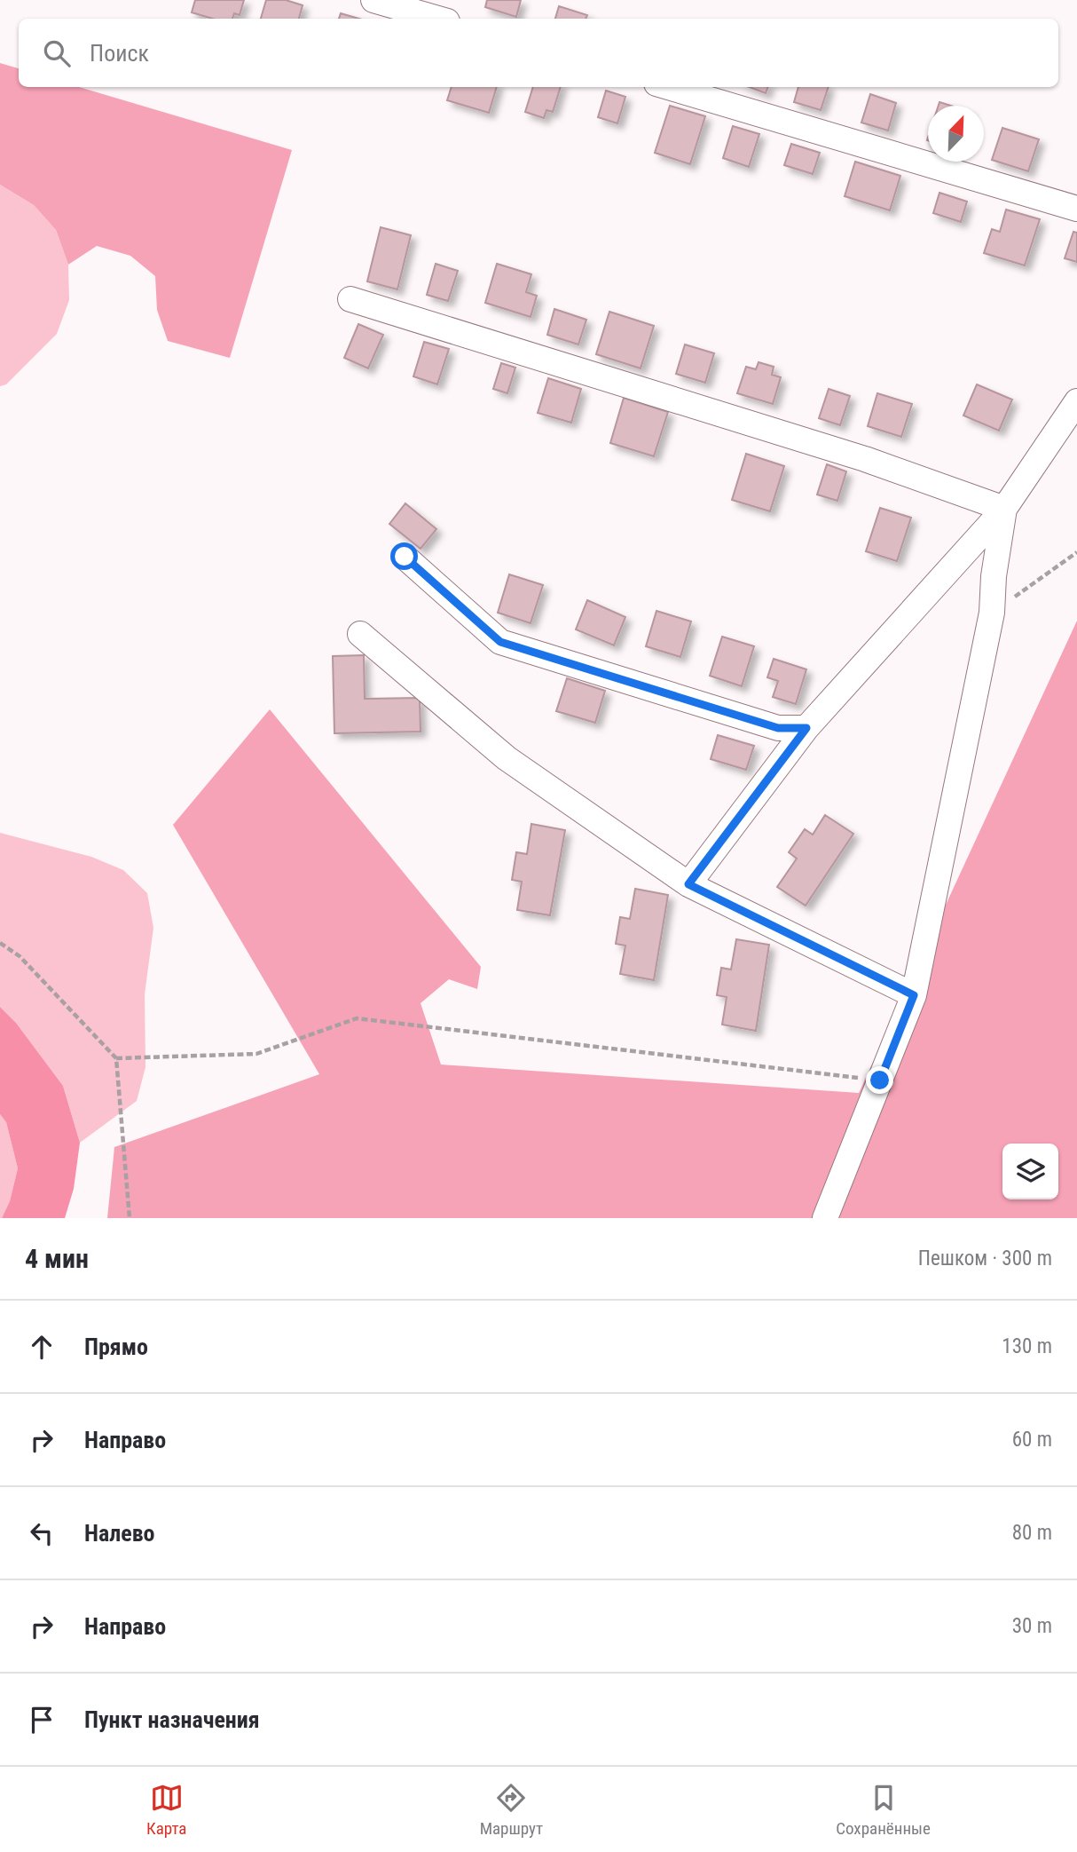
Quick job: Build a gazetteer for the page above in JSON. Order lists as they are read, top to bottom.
{
  "north": "top right",
  "page": {
    "search": "Поиск",
    "heading": ["4 мин", "Пешком · 300 m"],
    "list": [
      ["Прямо", "130 m"],
      ["Направо", "60 m"],
      ["Налево", "80 m"],
      ["Направо", "30 m"],
      "Пункт назначения"
    ],
    "nav": ["Карта", "Маршрут", "Сохранённые"]
  }
}
